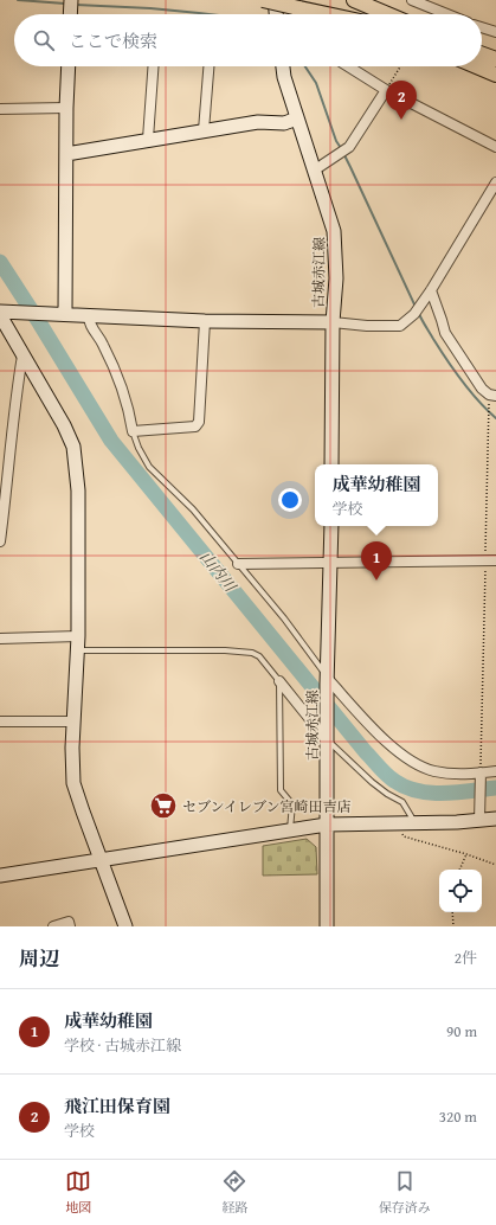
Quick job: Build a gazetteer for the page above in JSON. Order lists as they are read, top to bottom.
{
  "streets": {
    "street": ["古城赤江線"]
  },
  "water": ["山内川"],
  "places": {
    "supermarket": ["セブンイレブン宮崎田吉店"]
  },
  "page": {
    "search": "ここで検索",
    "pins": ["2", "1"],
    "popup": ["成華幼稚園", "学校"],
    "heading": ["周辺", "2件"],
    "list": [
      {
        "mark": "1",
        "name": "成華幼稚園",
        "note": "学校 · 古城赤江線",
        "value": "90 m"
      },
      {
        "mark": "2",
        "name": "飛江田保育園",
        "note": "学校",
        "value": "320 m"
      }
    ],
    "nav": ["地図", "経路", "保存済み"]
  }
}
